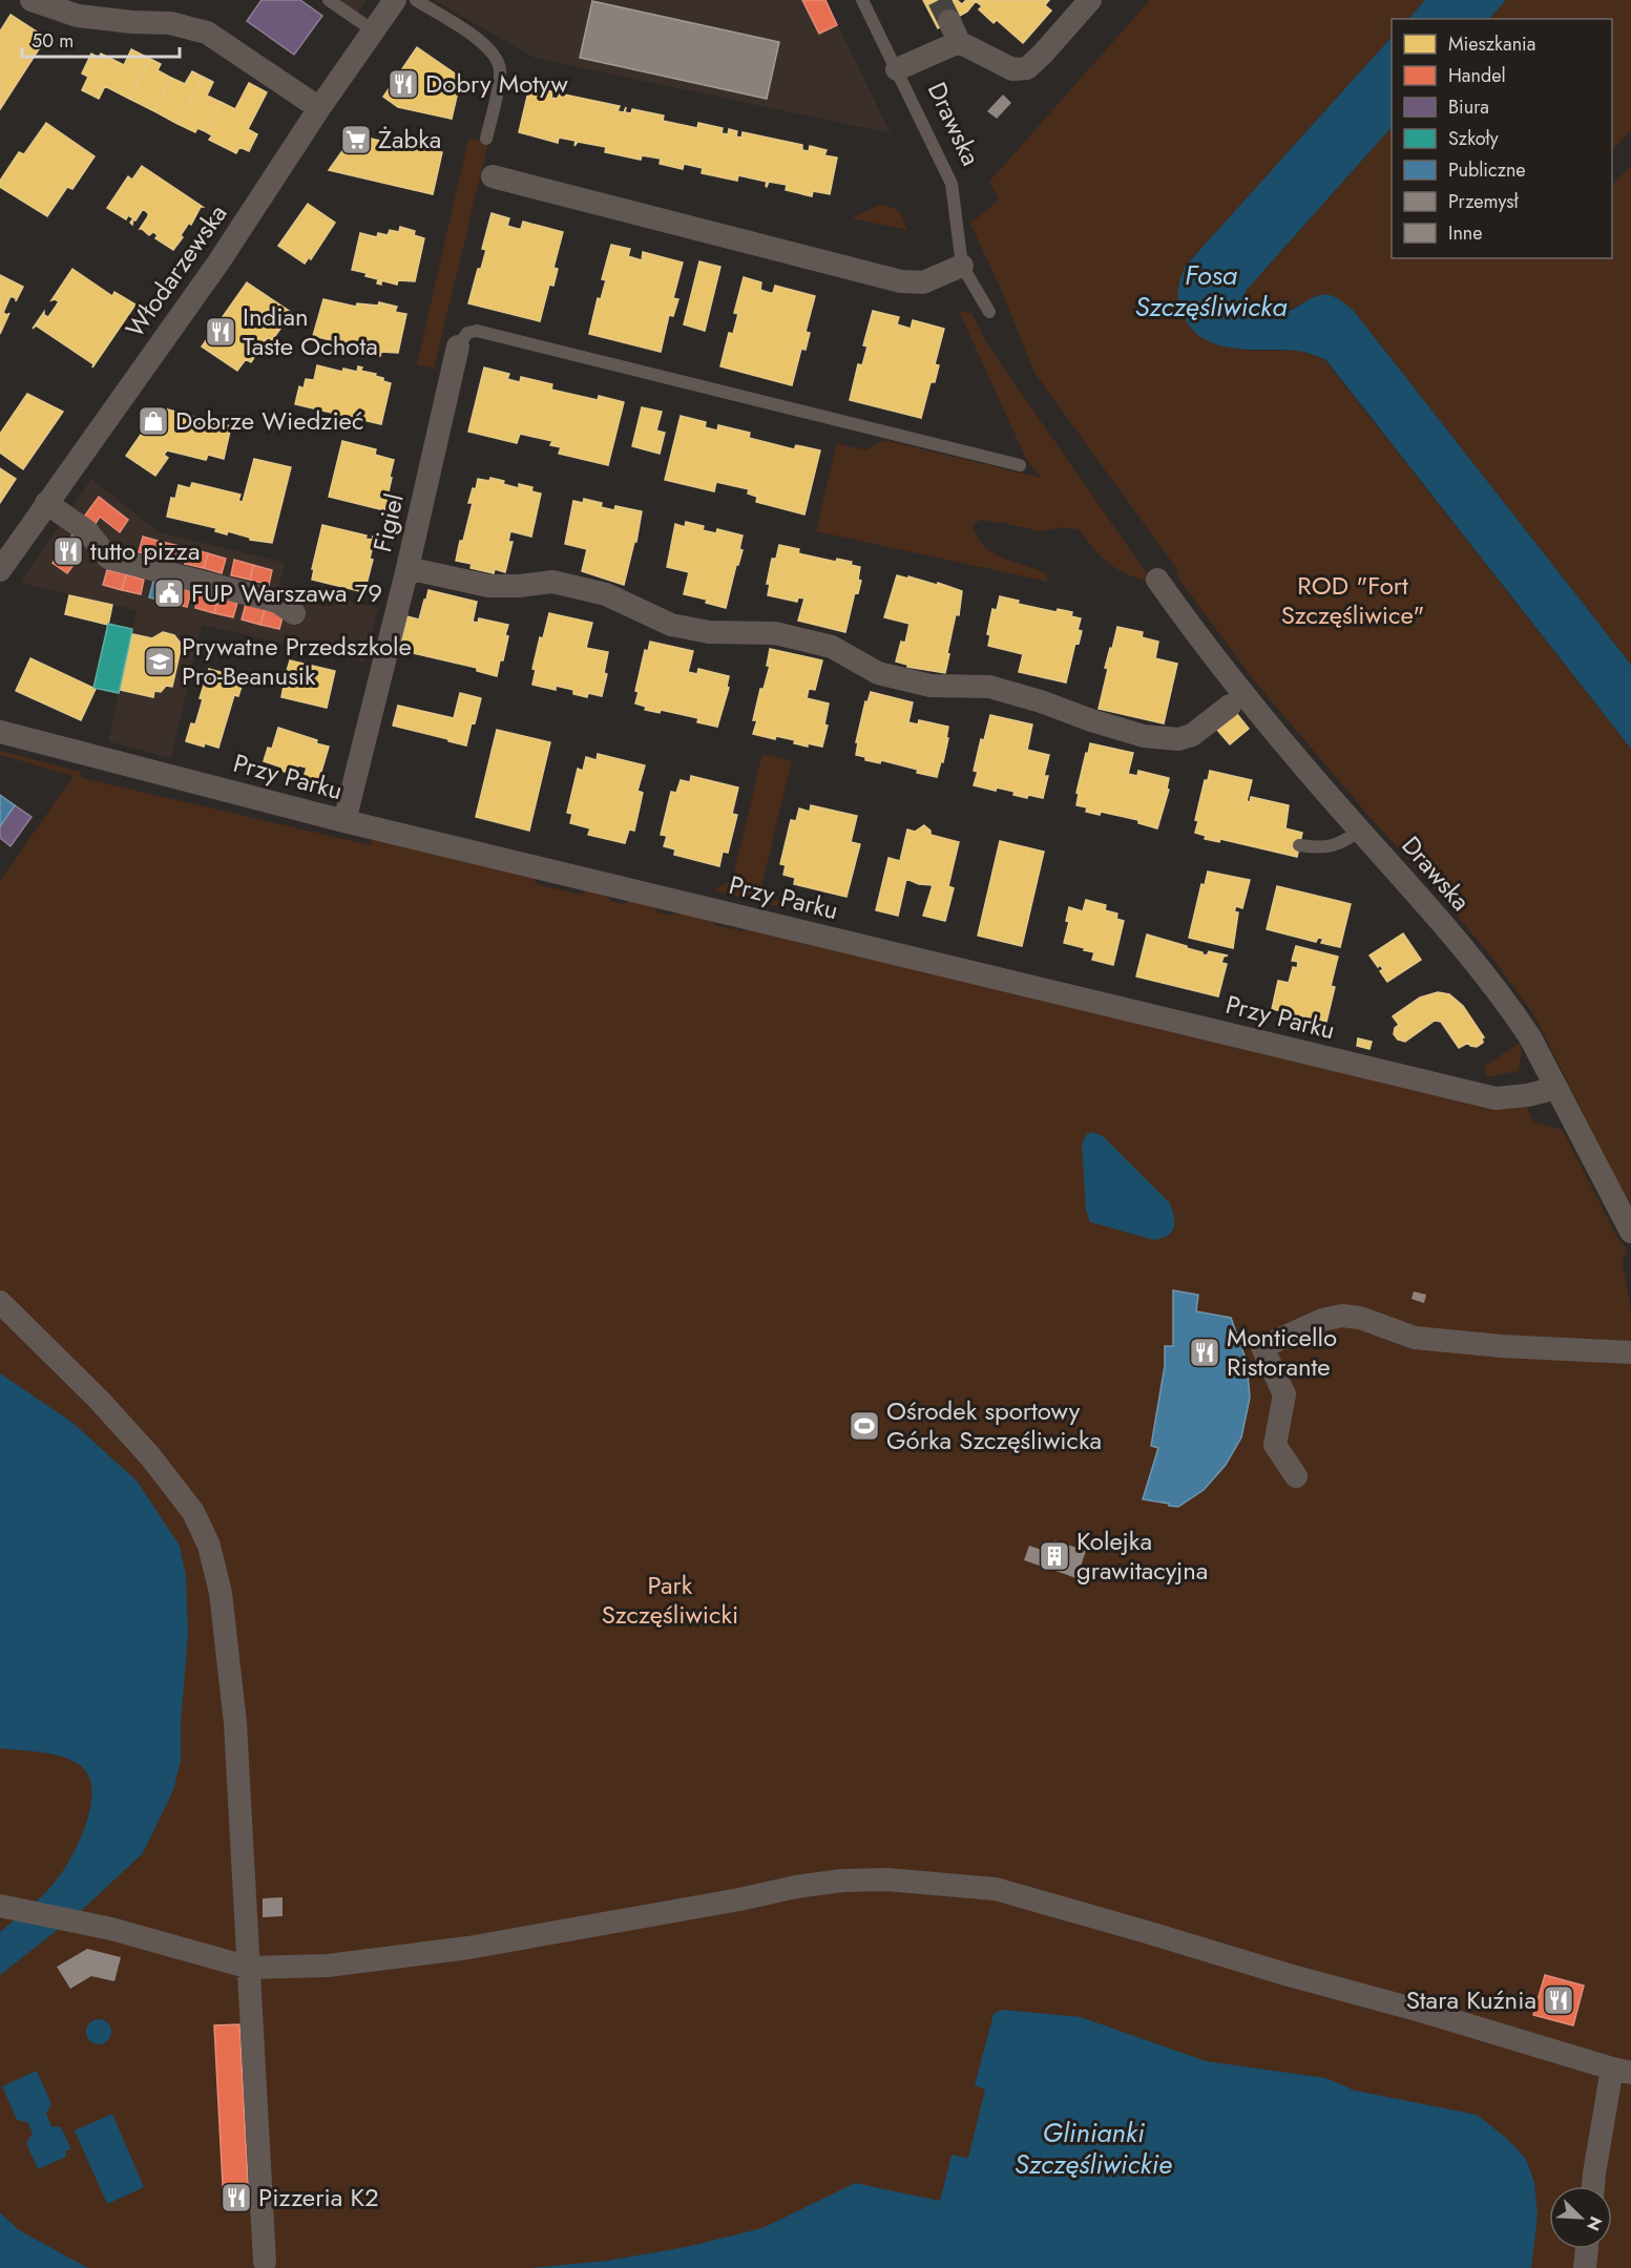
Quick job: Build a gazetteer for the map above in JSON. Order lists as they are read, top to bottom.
{
  "streets": {
    "street": [
      "Drawska",
      "Włodarzewska",
      "Figiel",
      "Przy Parku"
    ]
  },
  "crossings": [
    ["Drawska", "Przy Parku"],
    ["Figiel", "Przy Parku"]
  ],
  "water": ["Fosa Szczęśliwicka", "Glinianki Szczęśliwickie"],
  "parks": ["ROD \"Fort Szczęśliwice\"", "Park Szczęśliwicki"],
  "places": {
    "restaurant": [
      "Dobry Motyw",
      "Indian Taste Ochota",
      "tutto pizza",
      "Monticello Ristorante",
      "Stara Kuźnia",
      "Pizzeria K2"
    ],
    "supermarket": ["Żabka"],
    "shop": ["Dobrze Wiedzieć"],
    "public building": ["FUP Warszawa 79"],
    "school or university": ["Prywatne Przedszkole Pro-Beanusik"],
    "sports": ["Ośrodek sportowy Górka Szczęśliwicka"],
    "building": ["Kolejka grawitacyjna"]
  },
  "legend": [
    "Mieszkania",
    "Handel",
    "Biura",
    "Szkoły",
    "Publiczne",
    "Przemysł",
    "Inne"
  ],
  "scale_bar": "50 m",
  "north": "bottom right"
}
